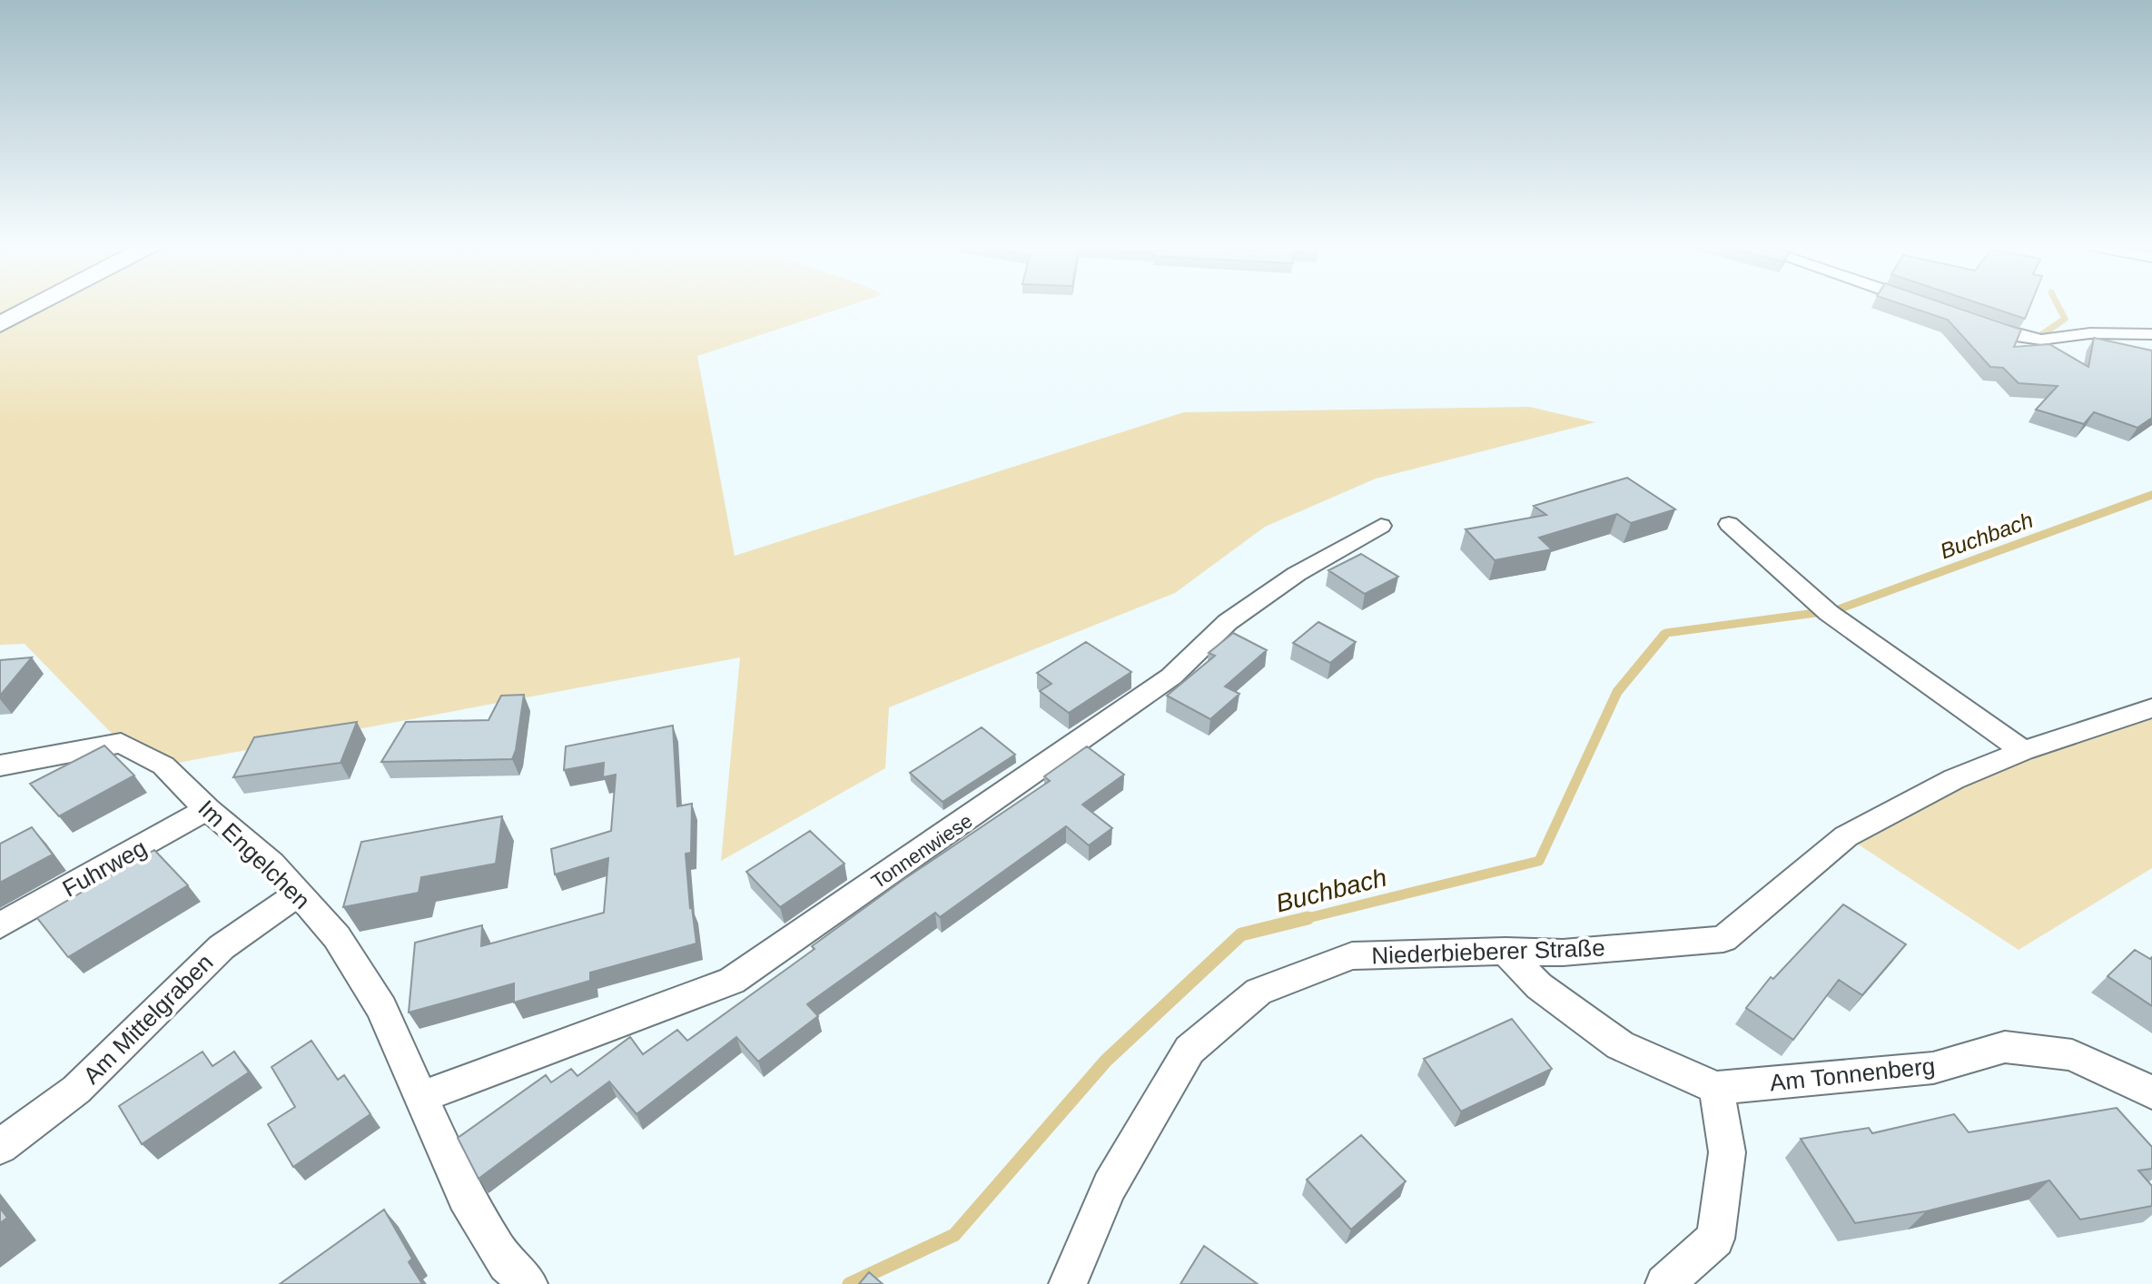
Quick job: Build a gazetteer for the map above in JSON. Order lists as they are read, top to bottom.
{
  "streets": {
    "street": [
      "Tonnenwiese",
      "Im Engelchen",
      "Fuhrweg",
      "Niederbieberer Straße",
      "Am Mittelgraben",
      "Am Tonnenberg"
    ]
  },
  "crossings": [
    ["Tonnenwiese", "Im Engelchen"],
    ["Im Engelchen", "Fuhrweg"],
    ["Im Engelchen", "Am Mittelgraben"],
    ["Niederbieberer Straße", "Am Tonnenberg"]
  ],
  "water": ["Buchbach"]
}
